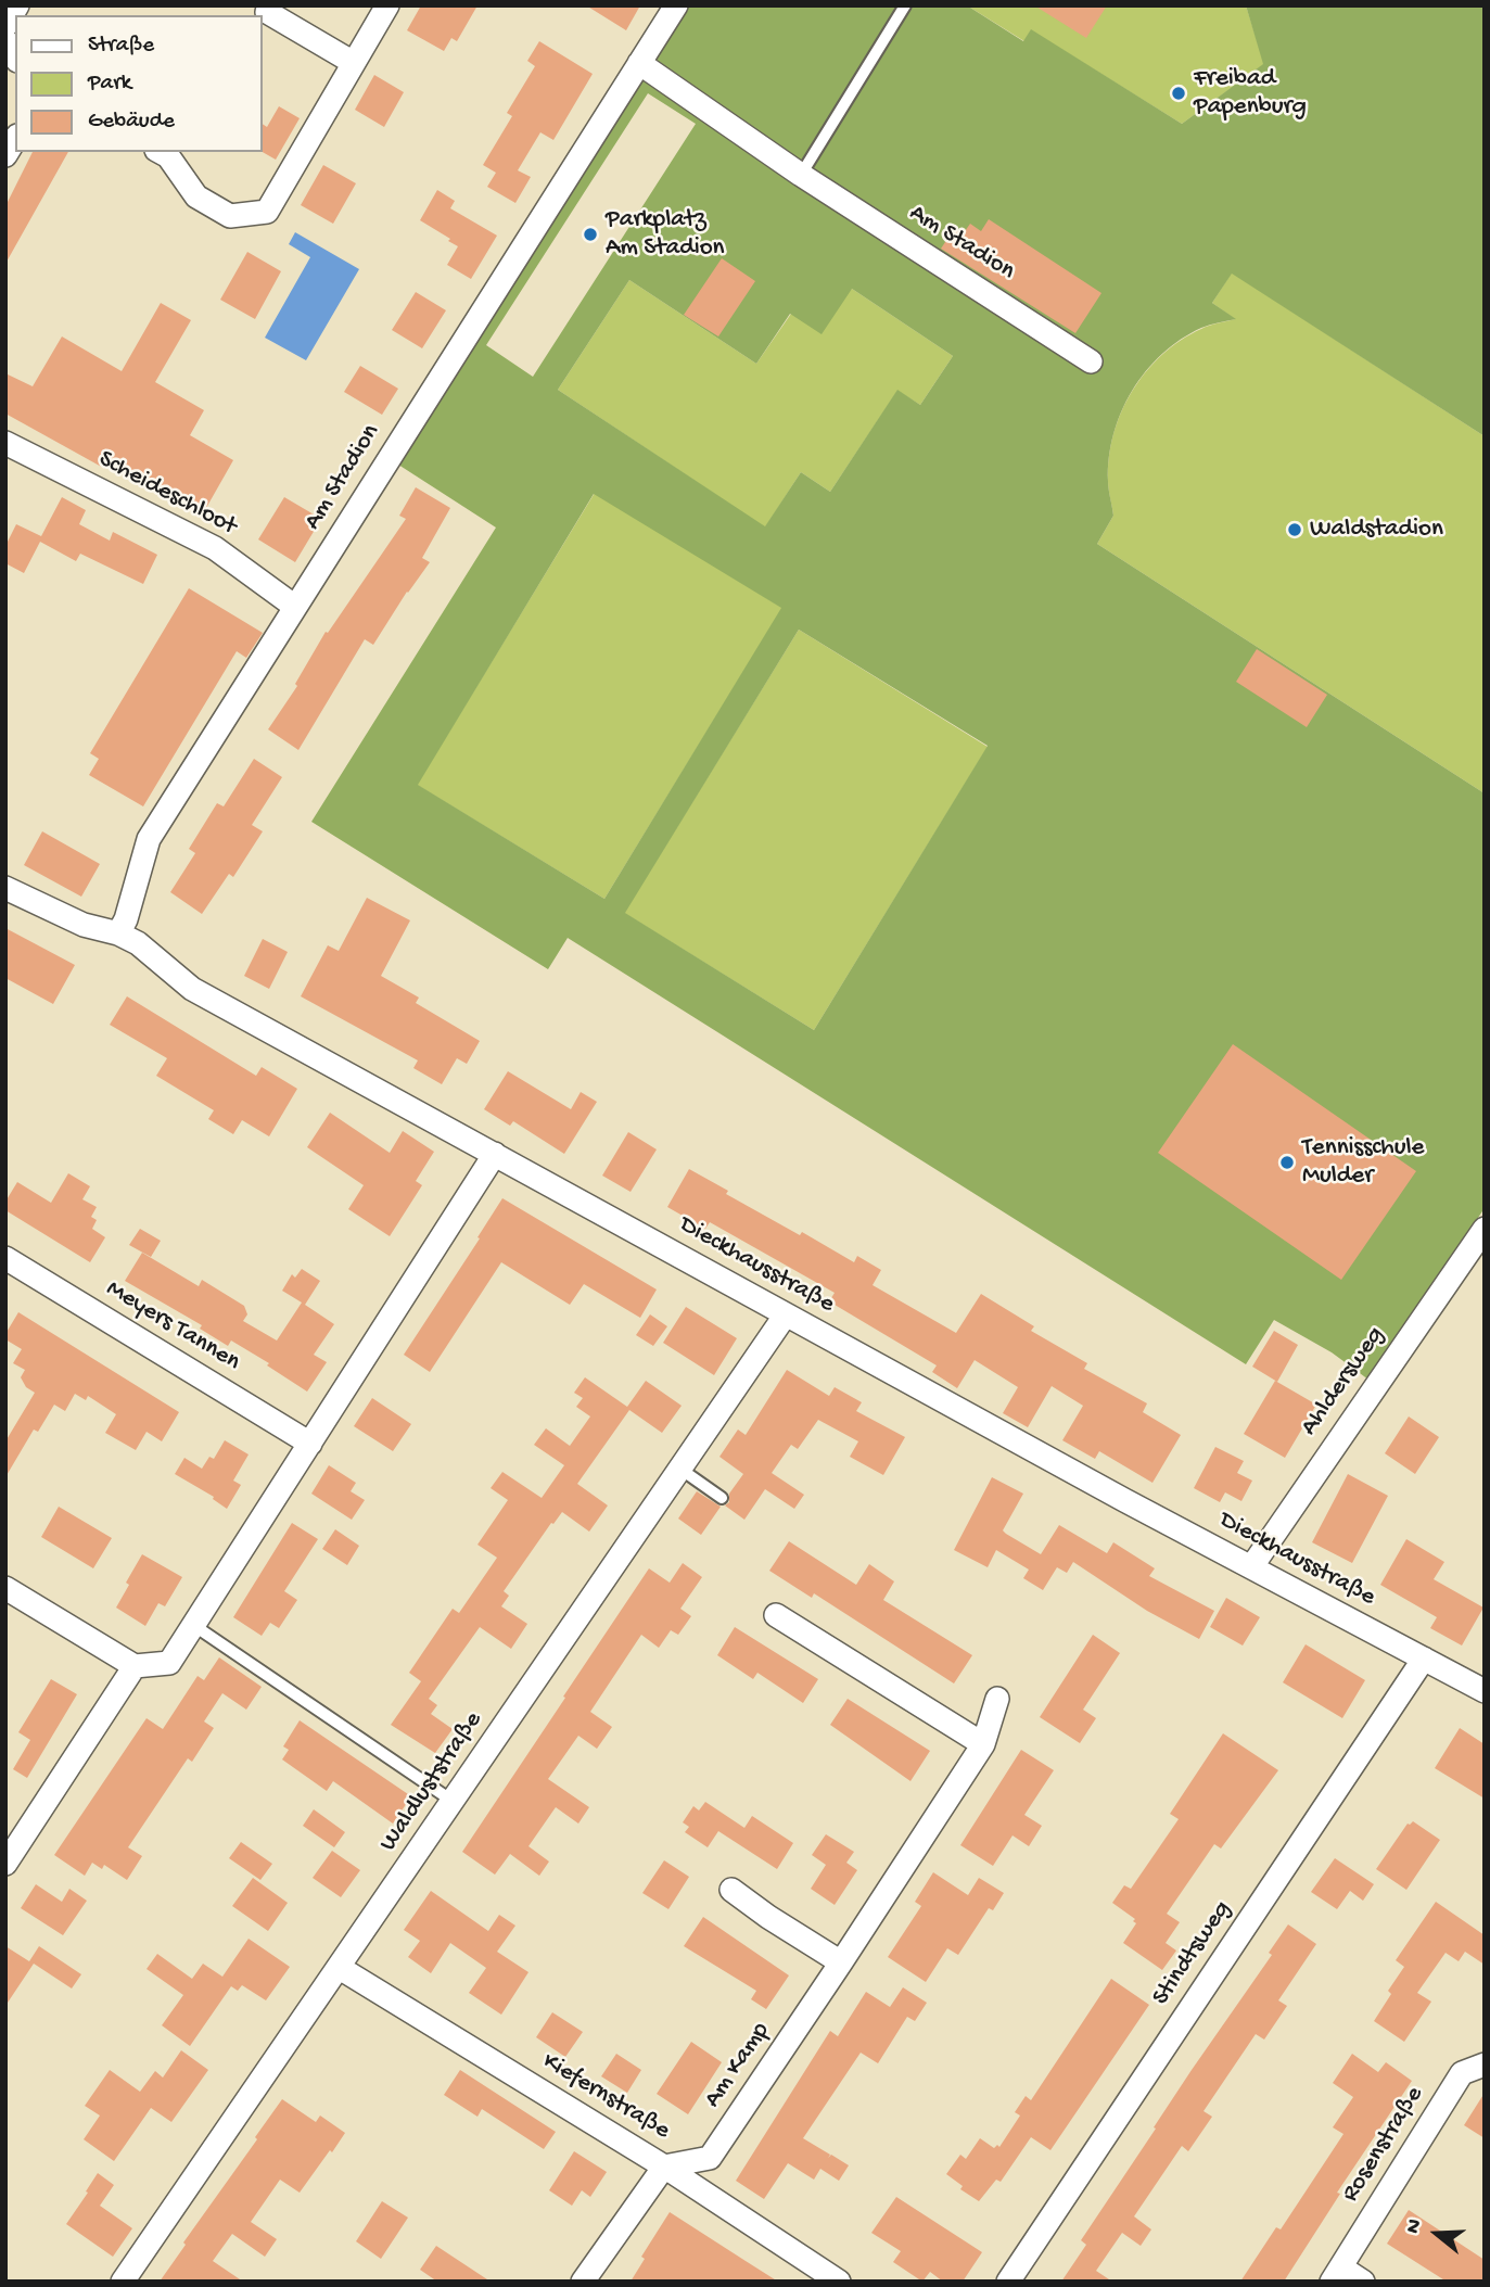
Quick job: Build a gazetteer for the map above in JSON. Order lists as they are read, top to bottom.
{
  "streets": {
    "street": [
      "Am Stadion",
      "Scheideschloot",
      "Dieckhausstraße",
      "Meyers Tannen",
      "Ahldersweg",
      "Waldluststraße",
      "Stindtsweg",
      "Am Kamp",
      "Kiefernstraße",
      "Rosenstraße"
    ]
  },
  "crossings": [
    ["Am Stadion", "Scheideschloot"],
    ["Am Stadion", "Dieckhausstraße"],
    ["Dieckhausstraße", "Ahldersweg"],
    ["Dieckhausstraße", "Waldluststraße"],
    ["Dieckhausstraße", "Stindtsweg"],
    ["Waldluststraße", "Kiefernstraße"],
    ["Am Kamp", "Kiefernstraße"]
  ],
  "places": [
    "Freibad Papenburg",
    "Parkplatz Am Stadion",
    "Waldstadion",
    "Tennisschule Mulder"
  ],
  "legend": ["Straße", "Park", "Gebäude"],
  "north": "left"
}
